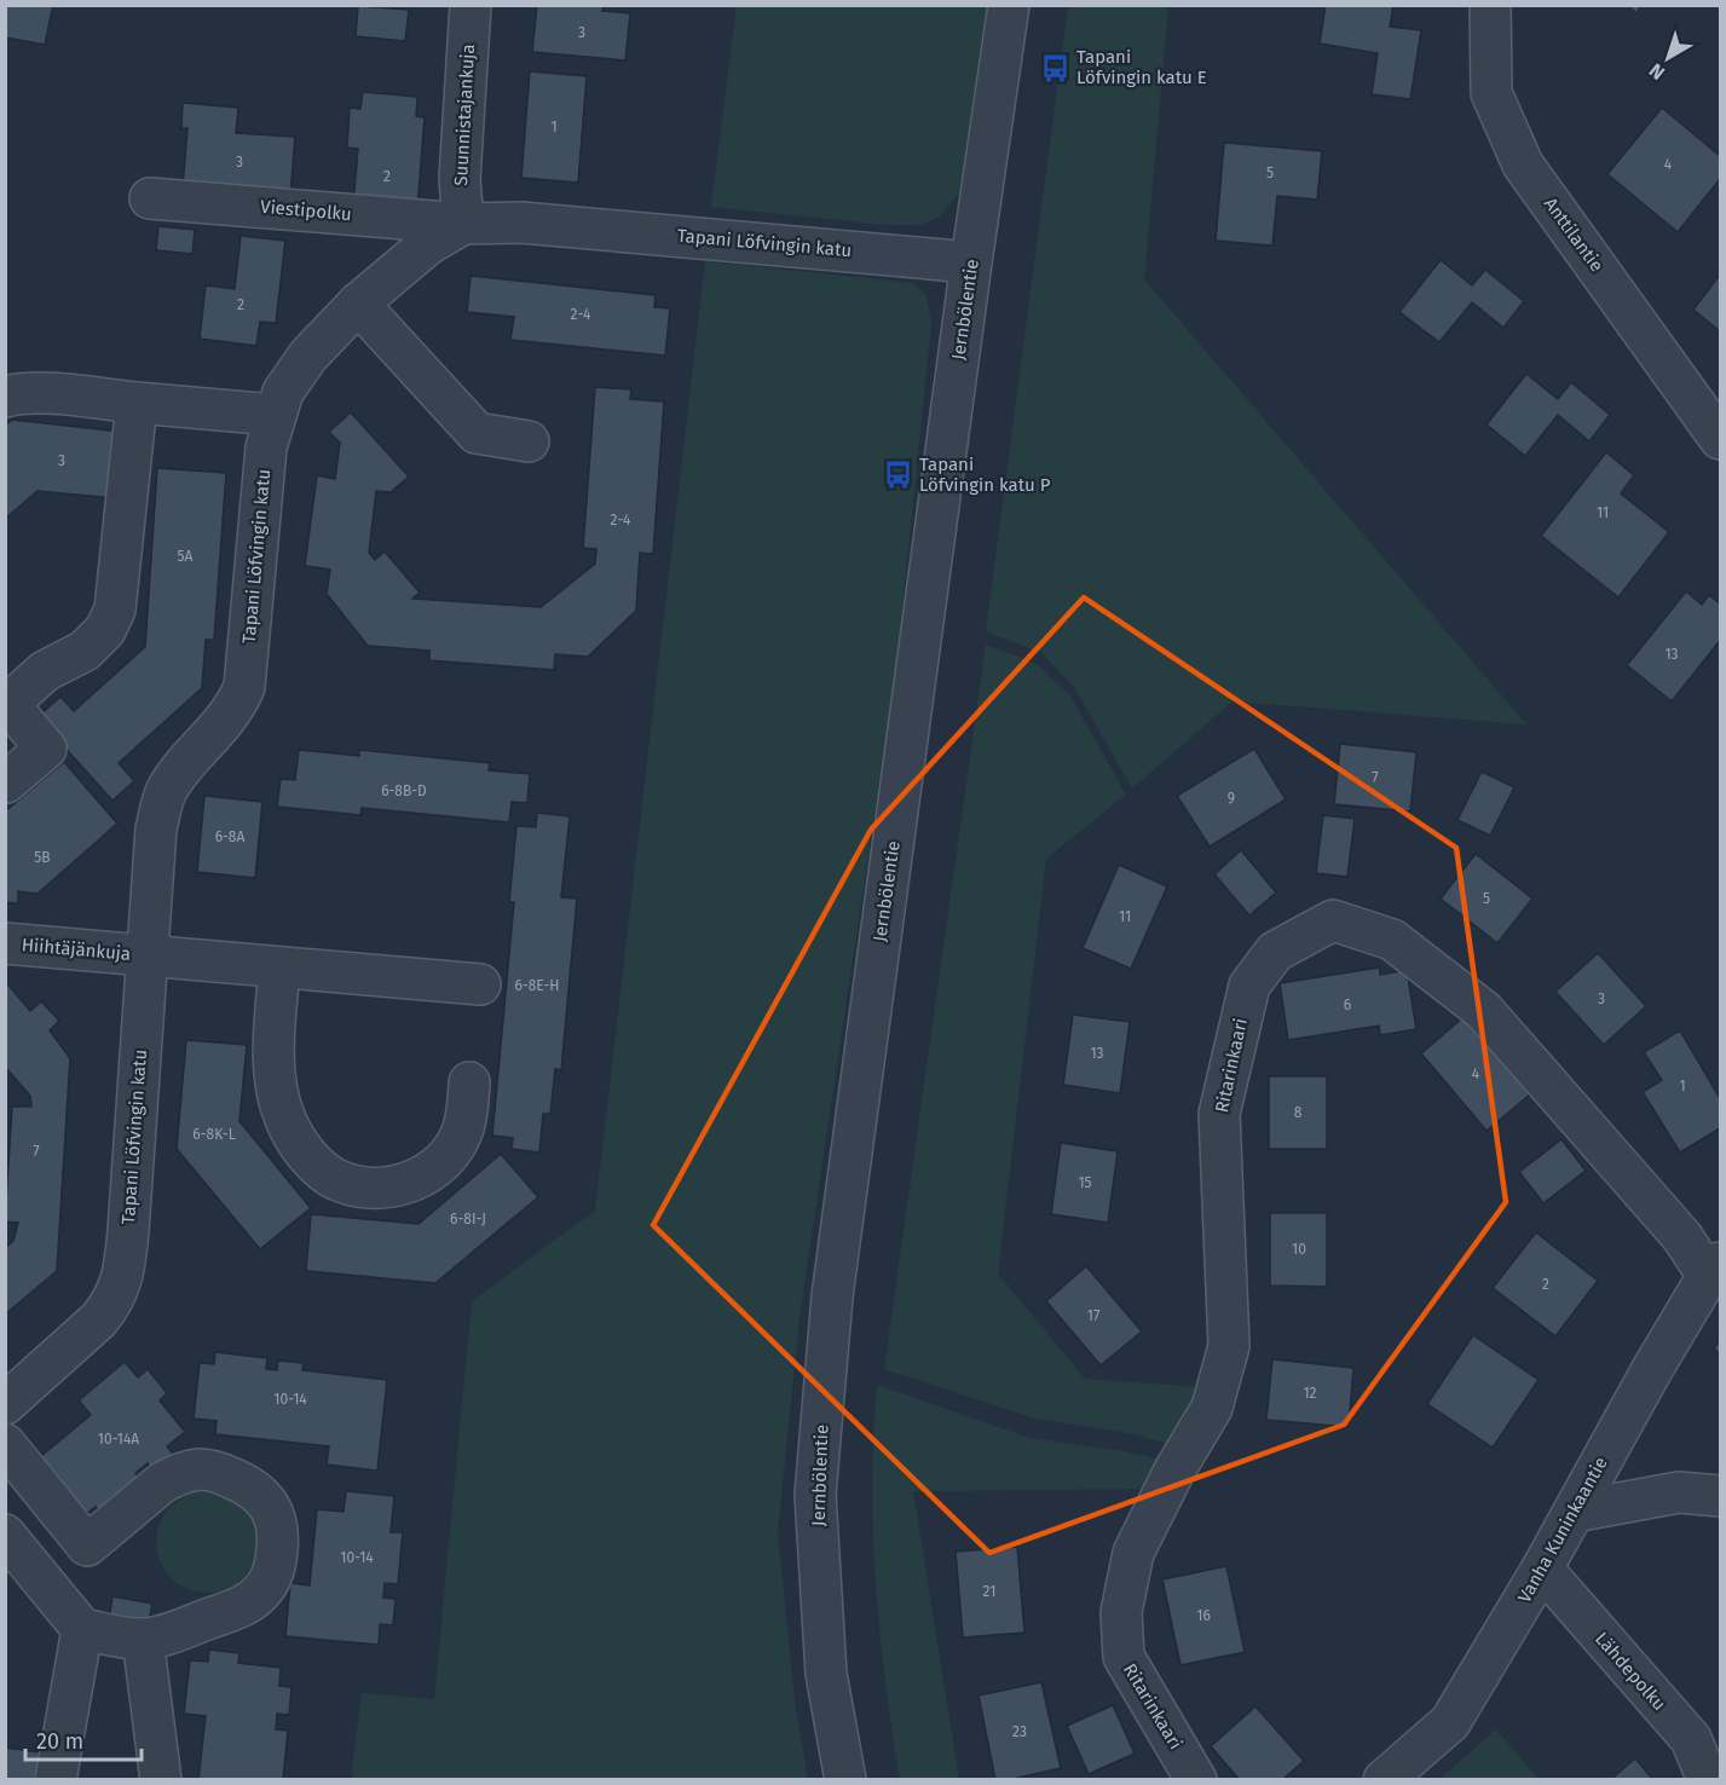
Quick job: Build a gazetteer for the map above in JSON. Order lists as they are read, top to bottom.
{
  "streets": {
    "street": [
      "Suunnistajankuja",
      "Viestipolku",
      "Anttilantie",
      "Tapani Löfvingin katu",
      "Jernbölentie",
      "Hiihtäjänkuja",
      "Ritarinkaari",
      "Vanha Kuninkaantie",
      "Lähdepolku"
    ]
  },
  "crossings": [
    ["Suunnistajankuja", "Viestipolku"],
    ["Suunnistajankuja", "Tapani Löfvingin katu"],
    ["Viestipolku", "Tapani Löfvingin katu"],
    ["Tapani Löfvingin katu", "Jernbölentie"],
    ["Tapani Löfvingin katu", "Hiihtäjänkuja"],
    ["Ritarinkaari", "Vanha Kuninkaantie"],
    ["Vanha Kuninkaantie", "Lähdepolku"]
  ],
  "places": {
    "bus stop": ["Tapani Löfvingin katu E", "Tapani Löfvingin katu P"]
  },
  "house_numbers": [
    "3",
    "1",
    "3",
    "4",
    "5",
    "2",
    "2",
    "2-4",
    "3",
    "11",
    "2-4",
    "5A",
    "13",
    "7",
    "6-8B-D",
    "9",
    "6-8A",
    "5B",
    "5",
    "11",
    "6-8E-H",
    "3",
    "6",
    "13",
    "4",
    "1",
    "8",
    "6-8K-L",
    "7",
    "15",
    "6-8I-J",
    "10",
    "2",
    "17",
    "12",
    "10-14",
    "10-14A",
    "10-14",
    "21",
    "16",
    "23"
  ],
  "scale_bar": "20 m",
  "north": "bottom left"
}
